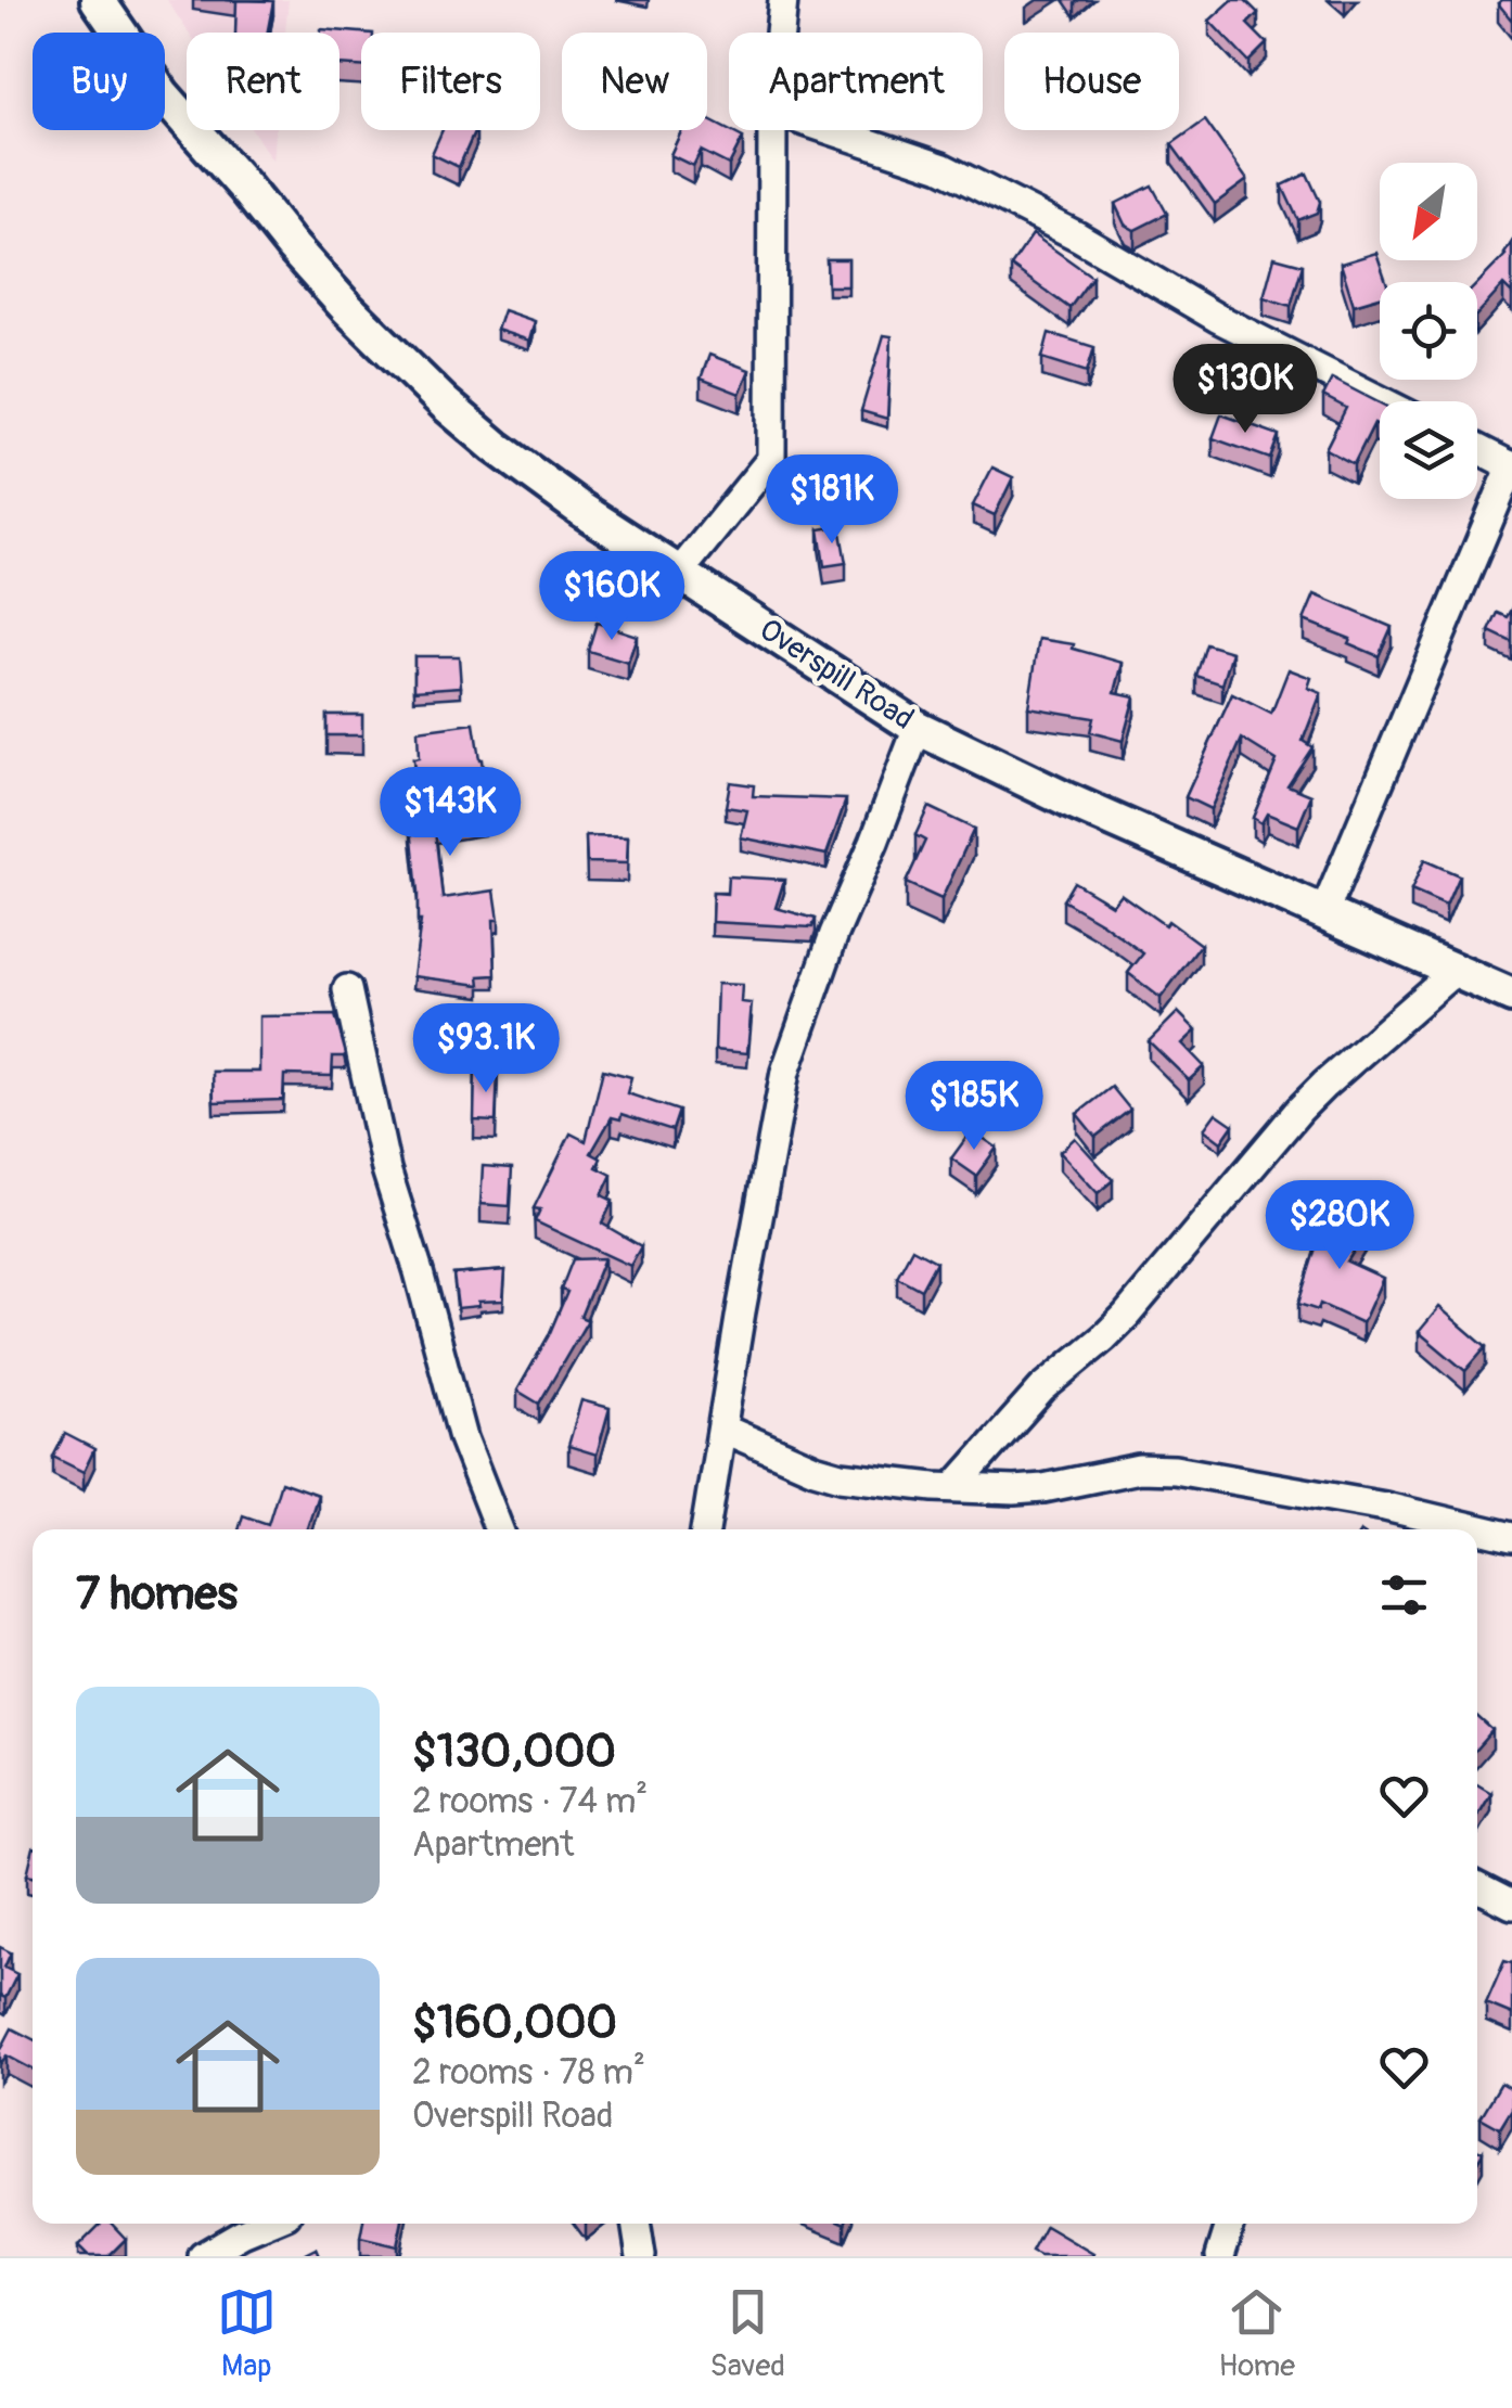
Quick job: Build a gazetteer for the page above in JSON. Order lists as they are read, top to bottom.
{
  "streets": {
    "street": ["Overspill Road"]
  },
  "north": "bottom left",
  "page": {
    "chip": [
      "Buy",
      "Rent",
      "Filters",
      "New",
      "Apartment",
      "House"
    ],
    "price": [
      "$130K",
      "$181K",
      "$160K",
      "$143K",
      "$93.1K",
      "$185K",
      "$280K"
    ],
    "heading": "7 homes",
    "list": [
      {
        "name": "$130,000",
        "note": "2 rooms · 74 m² · Apartment"
      },
      {
        "name": "$160,000",
        "note": "2 rooms · 78 m² · Overspill Road"
      }
    ],
    "tabs": ["Map", "Saved", "Home"]
  }
}
